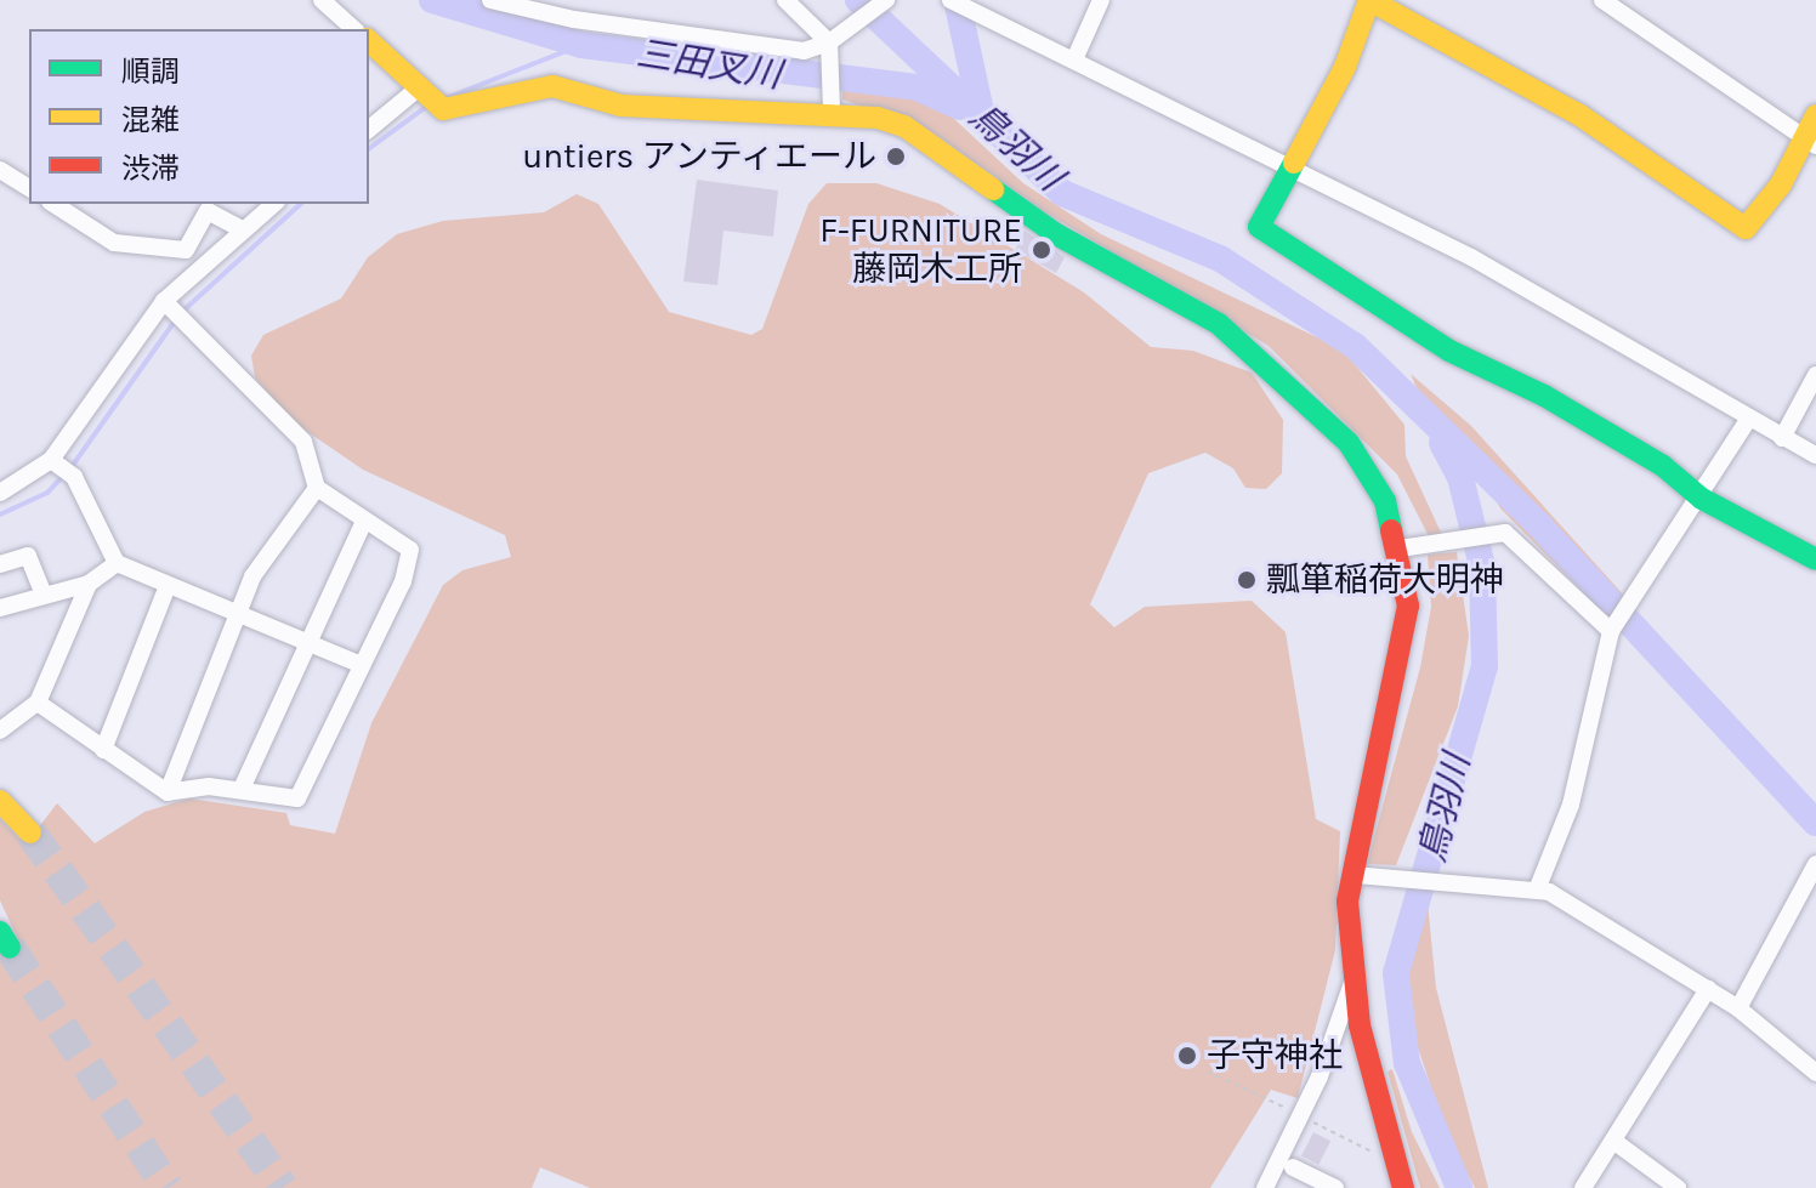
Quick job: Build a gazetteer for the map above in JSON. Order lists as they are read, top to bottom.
{
  "water": ["三田叉川", "鳥羽川"],
  "places": [
    "untiers アンティエール",
    "F-FURNITURE 藤岡木工所",
    "瓢箪稲荷大明神",
    "子守神社"
  ],
  "legend": ["順調", "混雑", "渋滞"]
}
